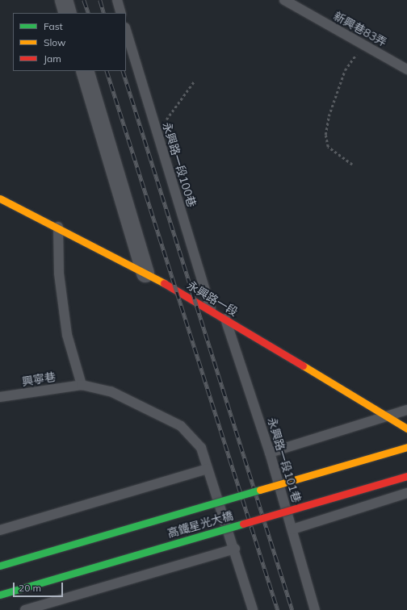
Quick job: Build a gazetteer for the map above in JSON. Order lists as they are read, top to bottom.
{
  "streets": {
    "street": ["永興路一段", "高鐵星光大橋"],
    "lane": [
      "新興巷83弄",
      "永興路一段100巷",
      "興寧巷",
      "永興路一段101巷"
    ]
  },
  "crossings": [
    ["永興路一段100巷", "永興路一段"],
    ["永興路一段", "永興路一段101巷"]
  ],
  "legend": ["Fast", "Slow", "Jam"],
  "scale_bar": "20 m"
}
